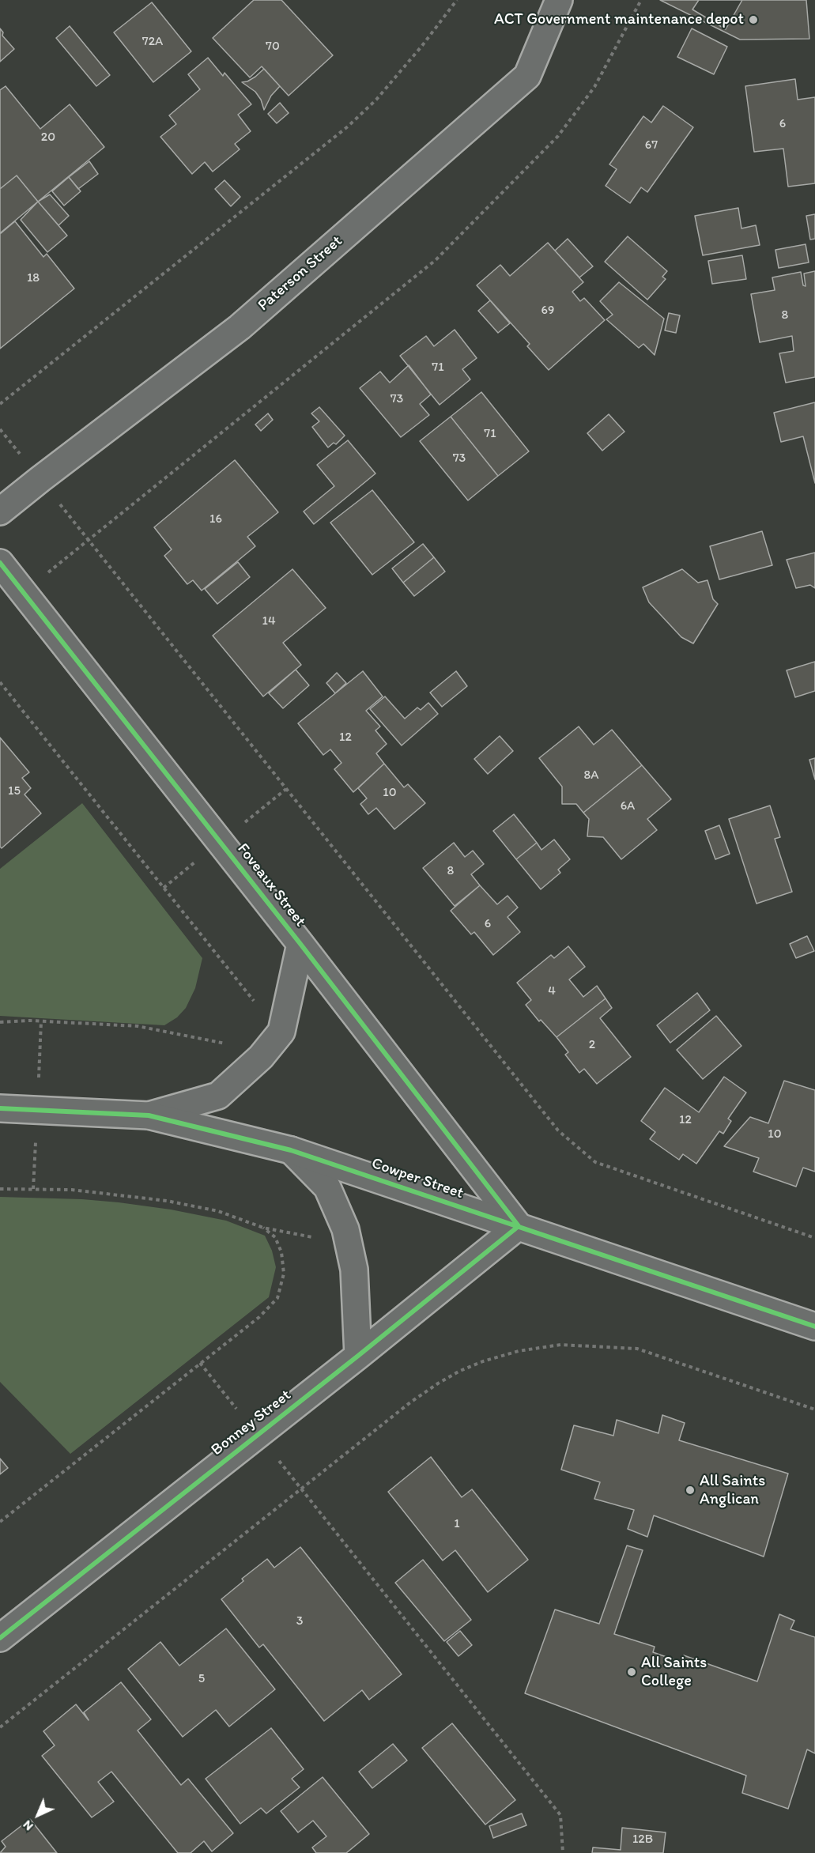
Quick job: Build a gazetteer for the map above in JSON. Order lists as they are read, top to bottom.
{
  "streets": {
    "street": [
      "Paterson Street",
      "Foveaux Street",
      "Cowper Street",
      "Bonney Street"
    ]
  },
  "crossings": [
    ["Foveaux Street", "Cowper Street"],
    ["Foveaux Street", "Bonney Street"],
    ["Cowper Street", "Bonney Street"]
  ],
  "places": ["ACT Government maintenance depot", "All Saints Anglican", "All Saints College"],
  "house_numbers": [
    "72A",
    "70",
    "6",
    "20",
    "67",
    "18",
    "69",
    "8",
    "71",
    "73",
    "71",
    "73",
    "16",
    "14",
    "12",
    "8A",
    "15",
    "10",
    "6A",
    "8",
    "6",
    "4",
    "2",
    "12",
    "10",
    "1",
    "3",
    "5",
    "12B"
  ],
  "north": "bottom left"
}
